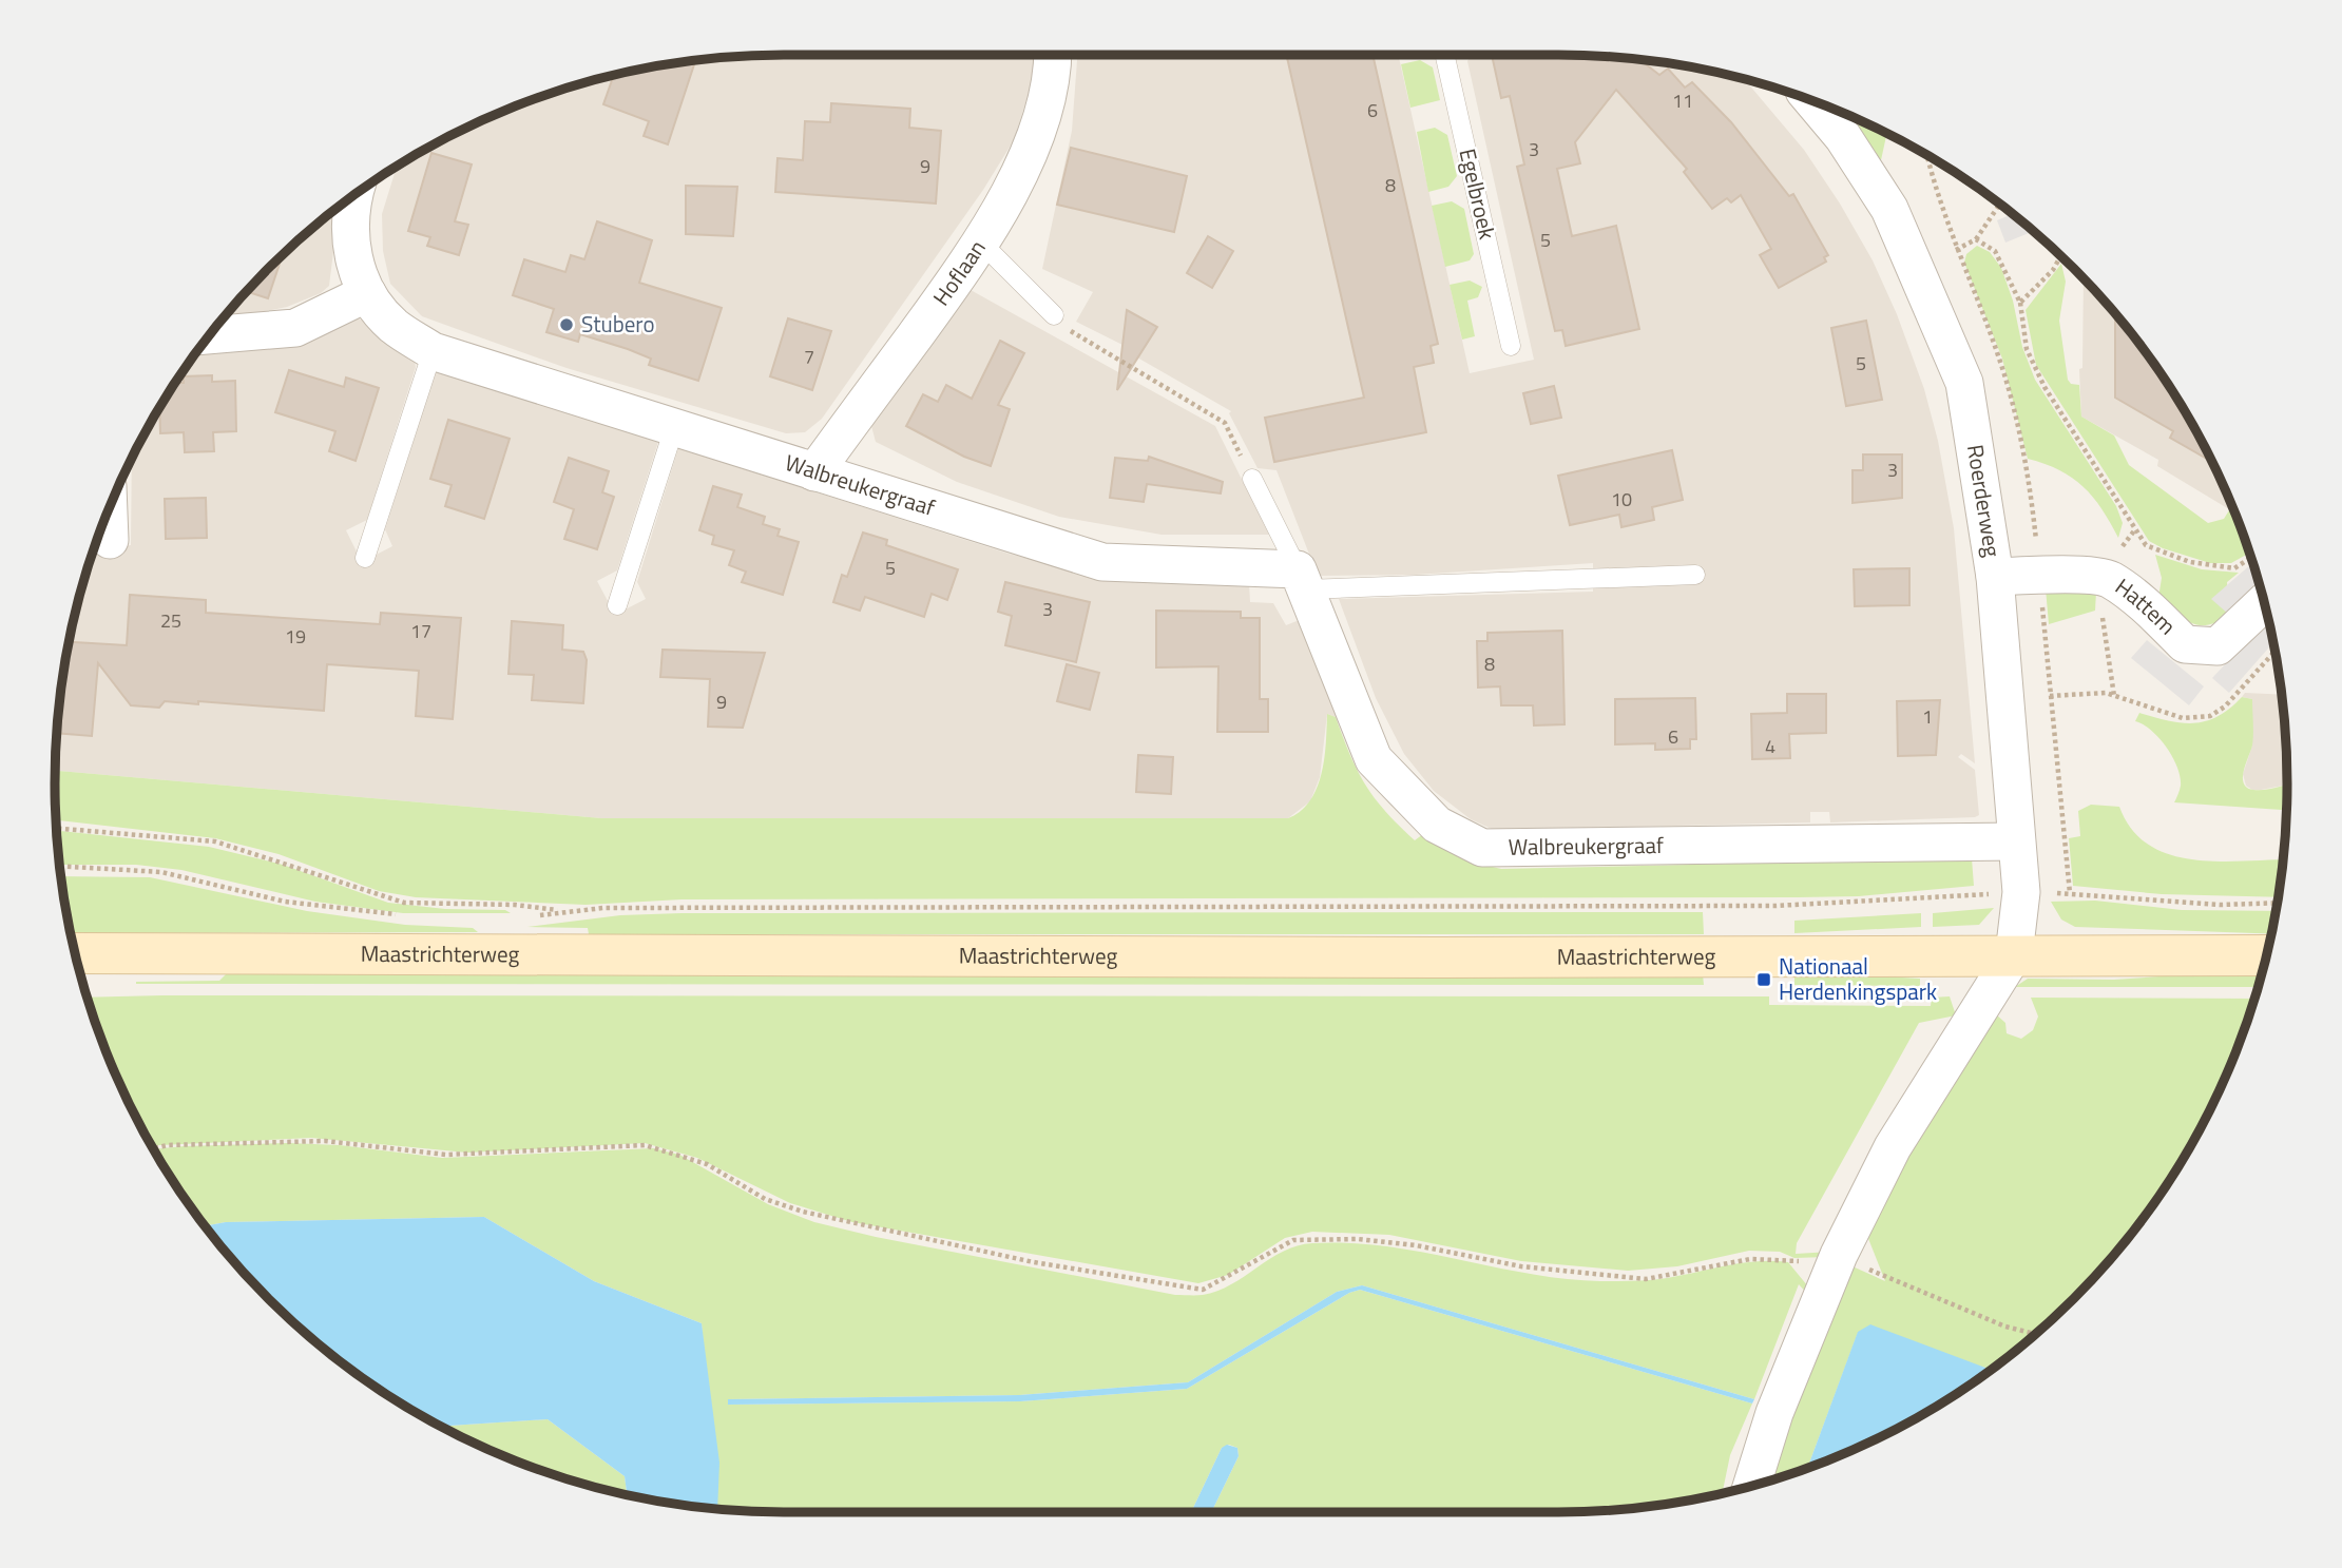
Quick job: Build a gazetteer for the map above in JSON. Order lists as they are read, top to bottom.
{
  "streets": {
    "main road": ["Maastrichterweg"],
    "street": [
      "Hoflaan",
      "Walbreukergraaf",
      "Roerderweg",
      "Hattem"
    ],
    "lane": ["Egelbroek"]
  },
  "crossings": [
    ["Hoflaan", "Walbreukergraaf"],
    ["Walbreukergraaf", "Roerderweg"],
    ["Roerderweg", "Hattem"],
    ["Roerderweg", "Maastrichterweg"]
  ],
  "places": {
    "other": ["Stubero"],
    "transit": ["Nationaal Herdenkingspark"]
  },
  "house_numbers": [
    "11",
    "6",
    "3",
    "9",
    "8",
    "5",
    "7",
    "5",
    "3",
    "10",
    "5",
    "3",
    "25",
    "17",
    "19",
    "8",
    "9",
    "1",
    "6",
    "4"
  ]
}
